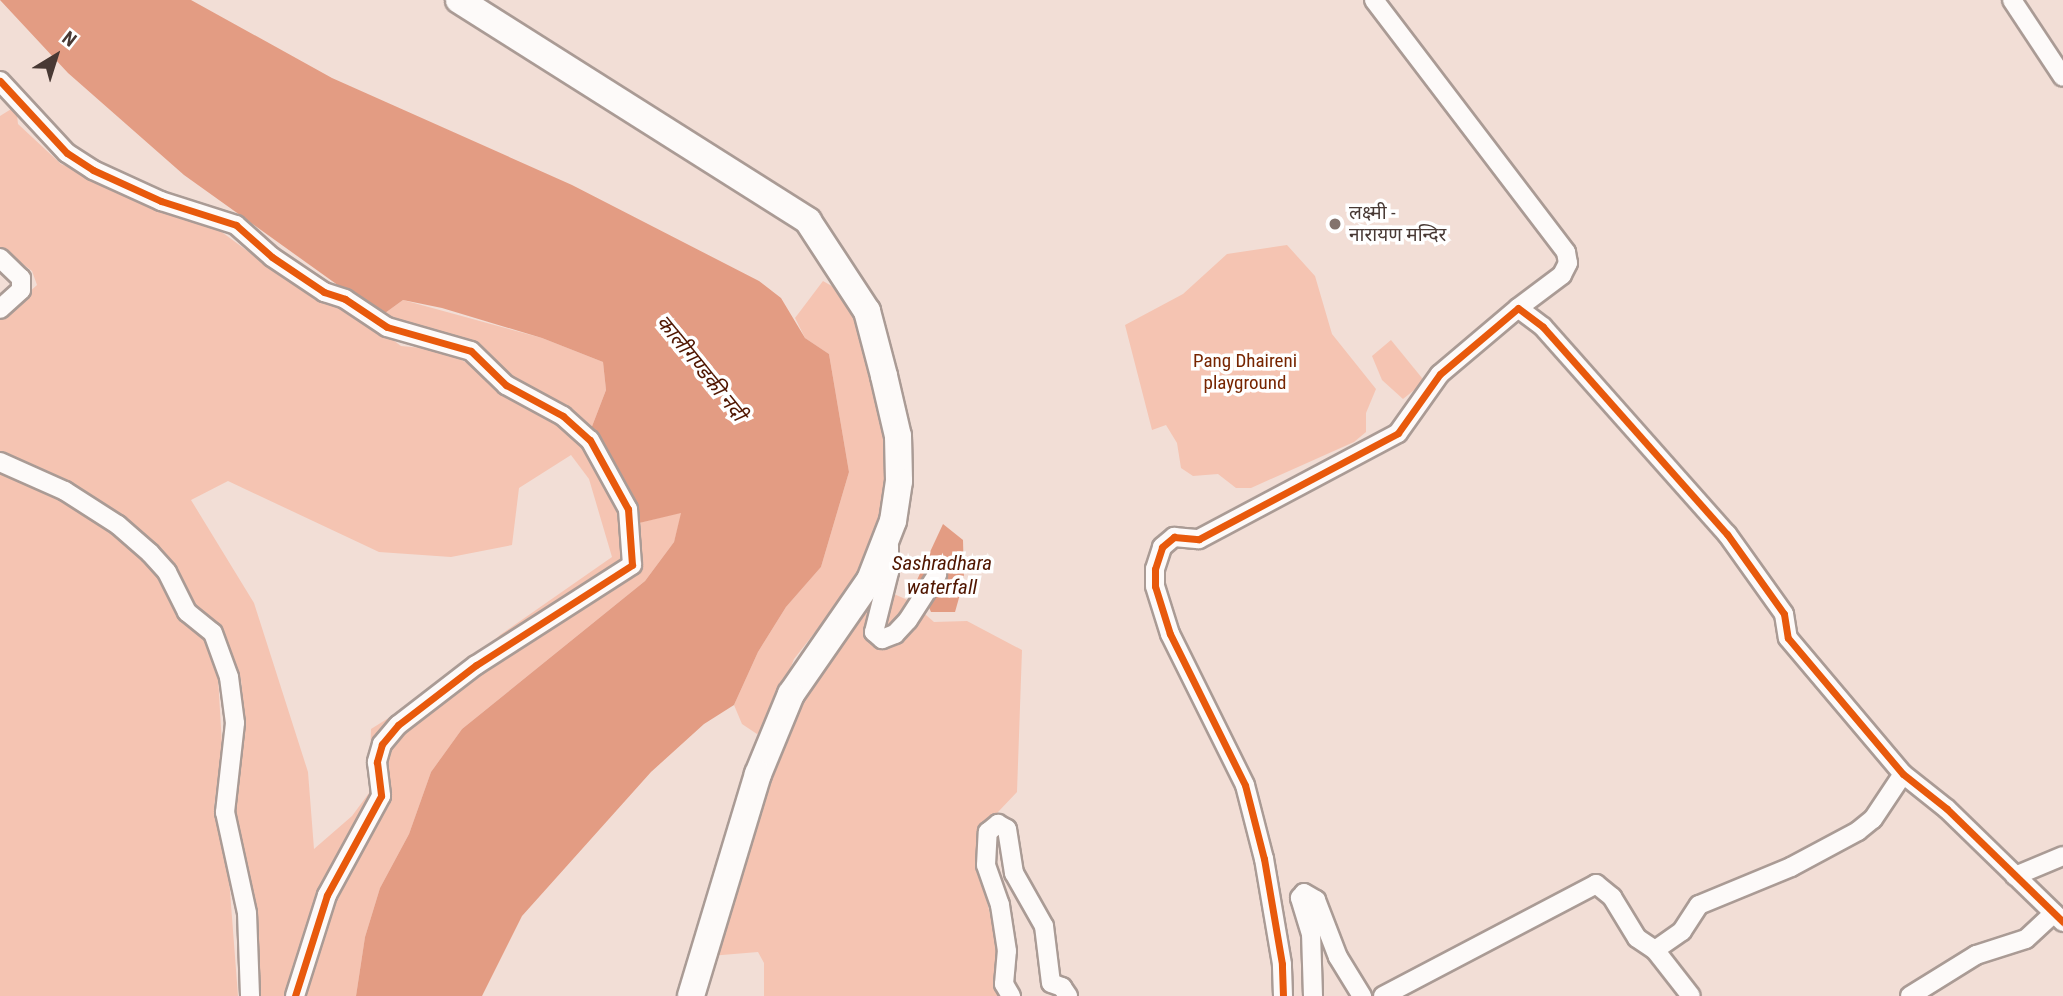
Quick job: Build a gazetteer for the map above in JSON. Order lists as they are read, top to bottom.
{
  "water": ["कालीगण्डकी नदी", "Sashradhara waterfall"],
  "parks": ["Pang Dhaireni playground"],
  "places": ["लक्ष्मी - नारायण मन्दिर"],
  "north": "top right"
}
